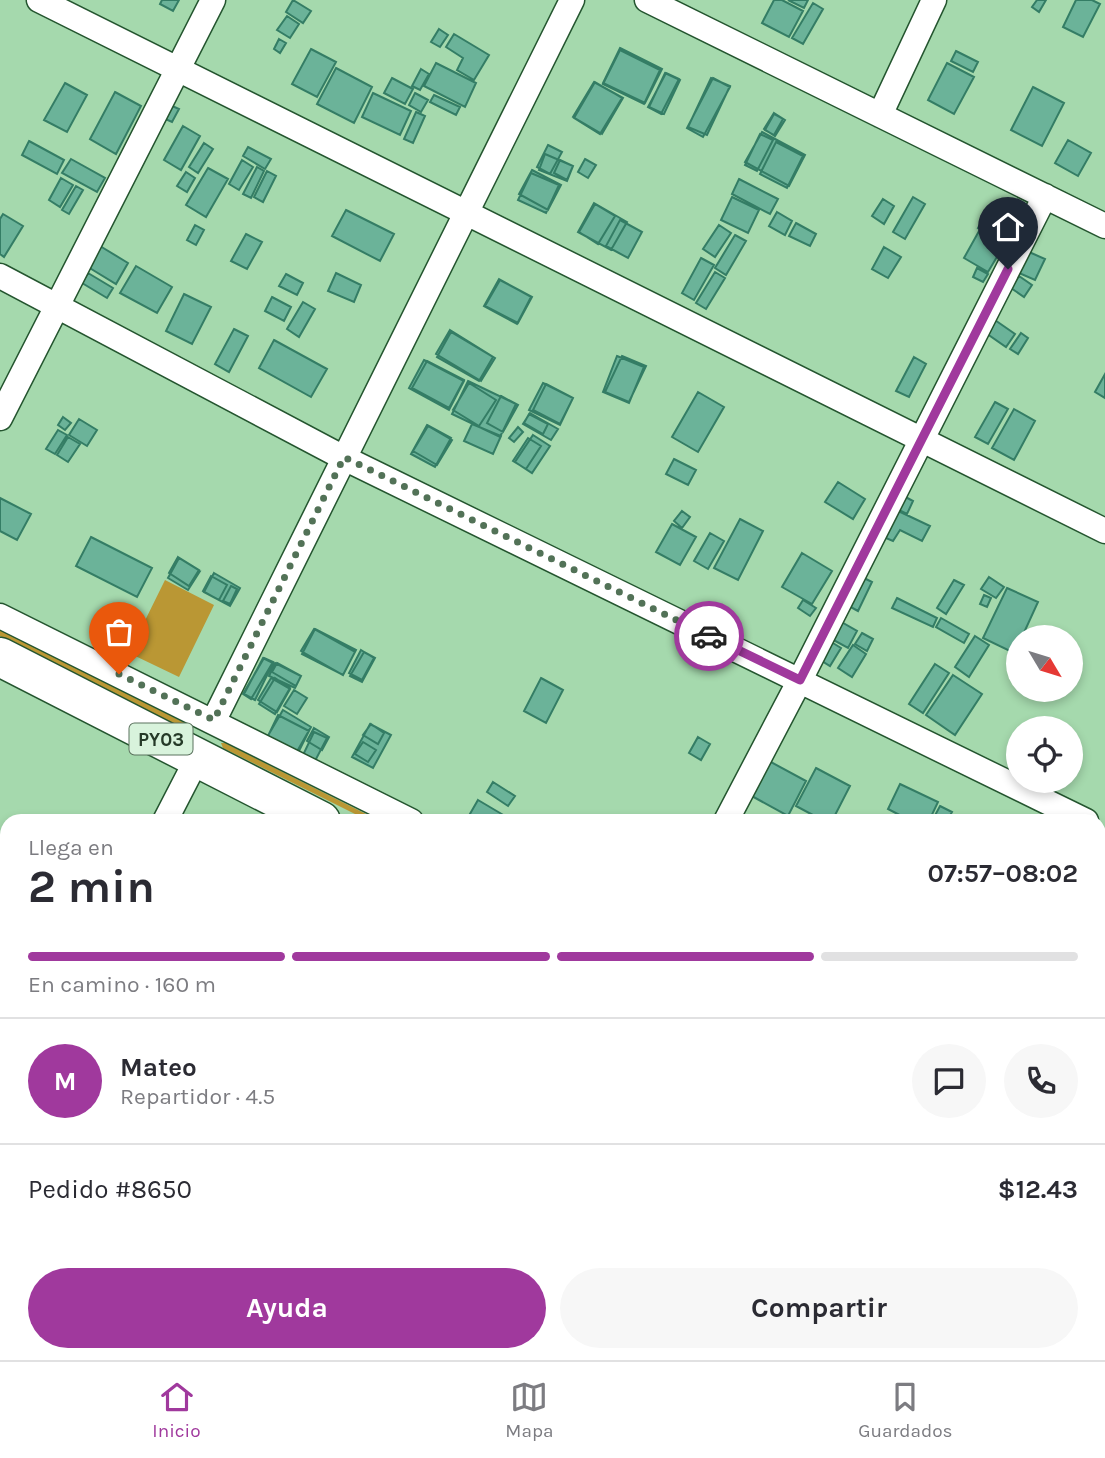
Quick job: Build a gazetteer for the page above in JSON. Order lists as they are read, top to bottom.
{
  "streets": {
    "highway": ["PY03"]
  },
  "north": "bottom right",
  "page": {
    "heading": ["2 min", "Llega en", "07:57–08:02"],
    "panel": [
      "Mateo",
      "Repartidor · 4.5",
      "Pedido #8650",
      "$12.43"
    ],
    "bar": "En camino · 160 m",
    "round": "M",
    "buttons": ["Ayuda", "Compartir"],
    "tabs": ["Inicio", "Mapa", "Guardados"]
  }
}
